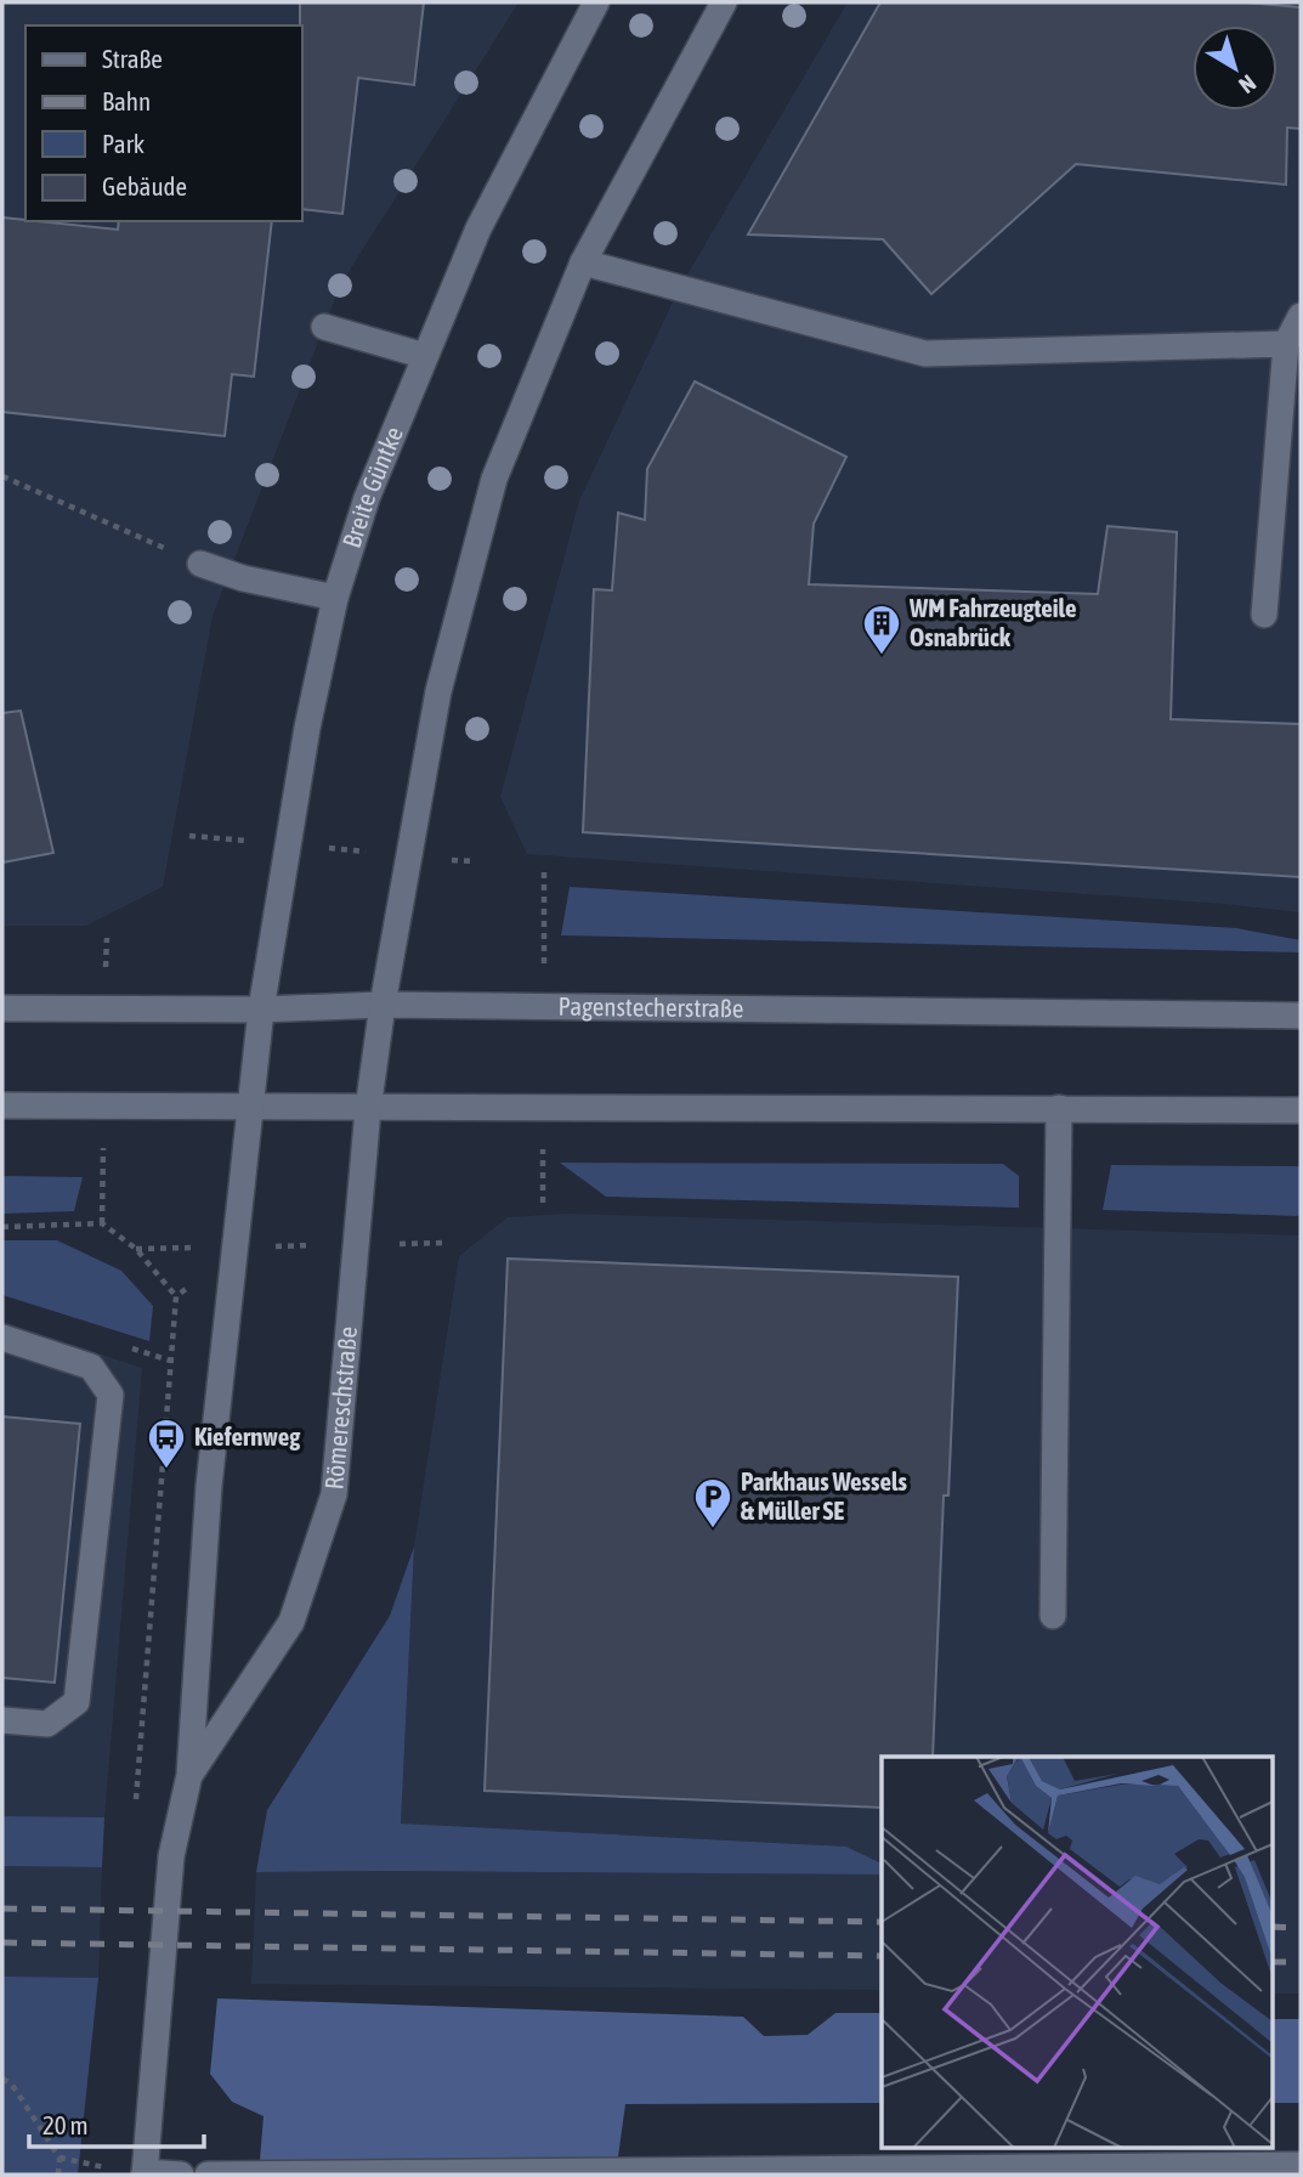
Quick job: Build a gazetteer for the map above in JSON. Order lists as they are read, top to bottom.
{
  "streets": {
    "main road": ["Breite Güntke", "Pagenstecherstraße", "Römereschstraße"]
  },
  "crossings": [
    ["Breite Güntke", "Pagenstecherstraße"],
    ["Breite Güntke", "Römereschstraße"],
    ["Pagenstecherstraße", "Römereschstraße"]
  ],
  "places": {
    "building": ["WM Fahrzeugteile Osnabrück"],
    "bus stop": ["Kiefernweg"],
    "parking": ["Parkhaus Wessels & Müller SE"]
  },
  "legend": [
    "Straße",
    "Bahn",
    "Park",
    "Gebäude"
  ],
  "scale_bar": "20 m",
  "north": "bottom right"
}
